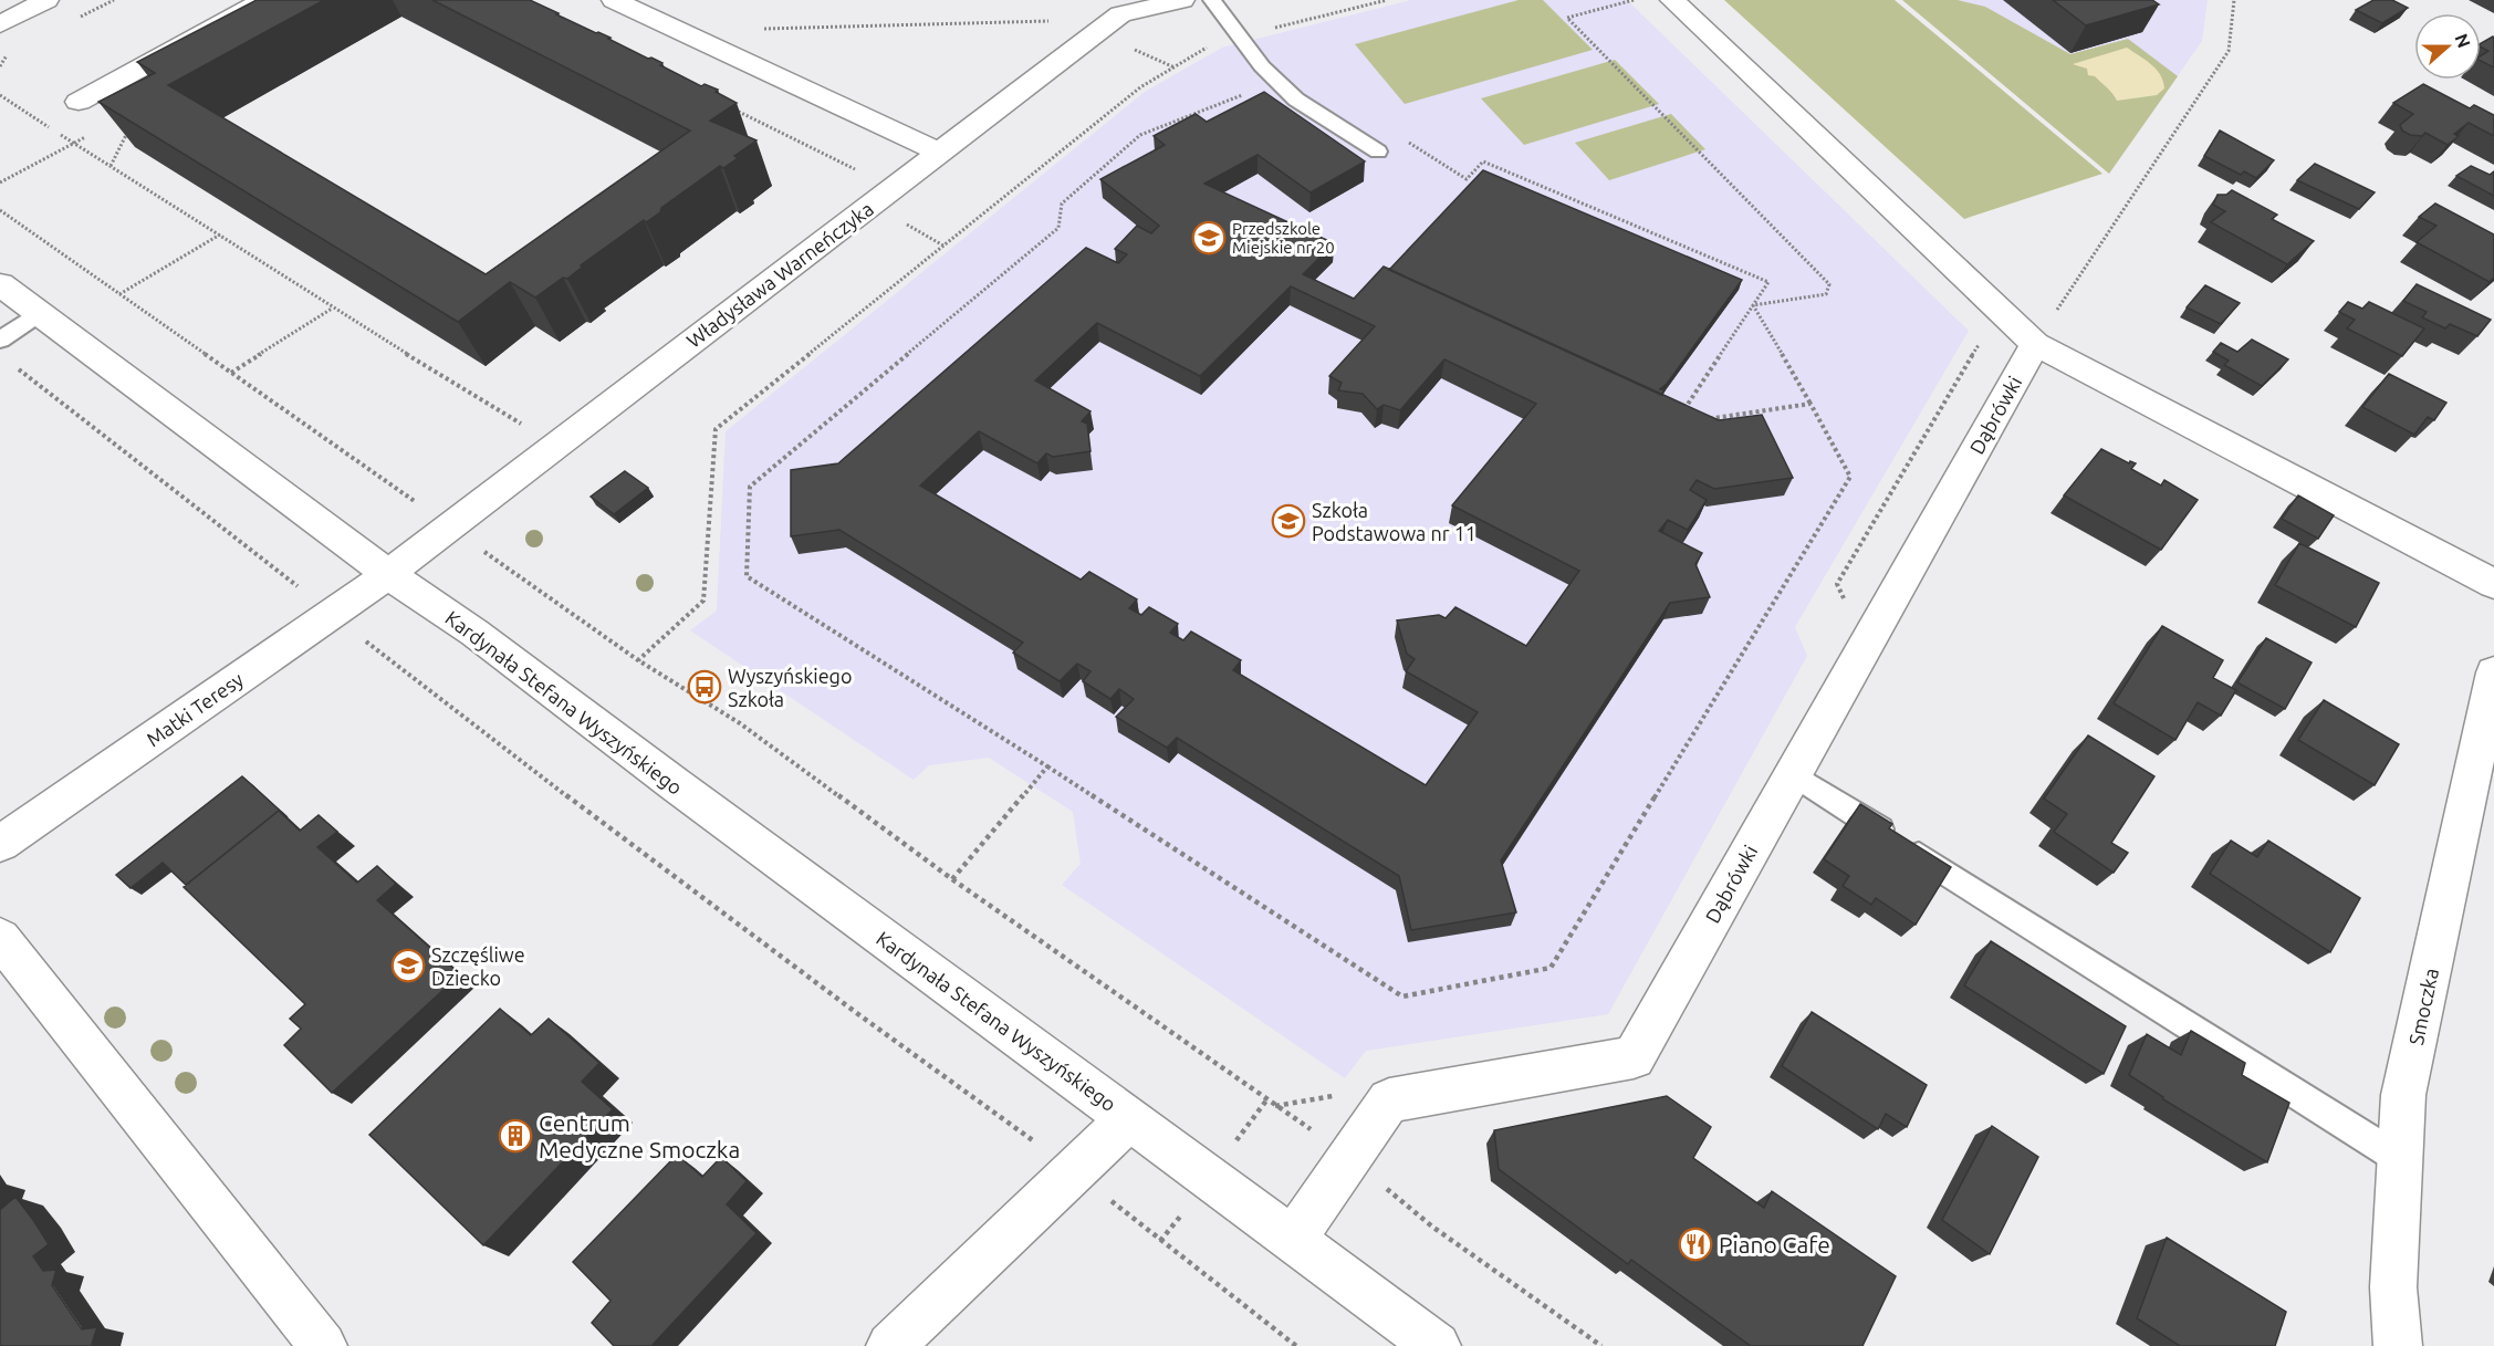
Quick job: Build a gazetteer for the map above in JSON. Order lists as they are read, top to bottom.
{
  "streets": {
    "street": [
      "Władysława Warneńczyka",
      "Dąbrówki",
      "Kardynała Stefana Wyszyńskiego",
      "Matki Teresy",
      "Smoczka"
    ]
  },
  "crossings": [
    ["Władysława Warneńczyka", "Kardynała Stefana Wyszyńskiego"],
    ["Władysława Warneńczyka", "Matki Teresy"],
    ["Dąbrówki", "Kardynała Stefana Wyszyńskiego"],
    ["Kardynała Stefana Wyszyńskiego", "Matki Teresy"]
  ],
  "places": {
    "school or university": ["Przedszkole Miejskie nr 20", "Szkoła Podstawowa nr 11", "Szczęśliwe Dziecko"],
    "bus stop": ["Wyszyńskiego Szkoła"],
    "building": ["Centrum Medyczne Smoczka"],
    "restaurant": ["Piano Cafe"]
  },
  "north": "right"
}
